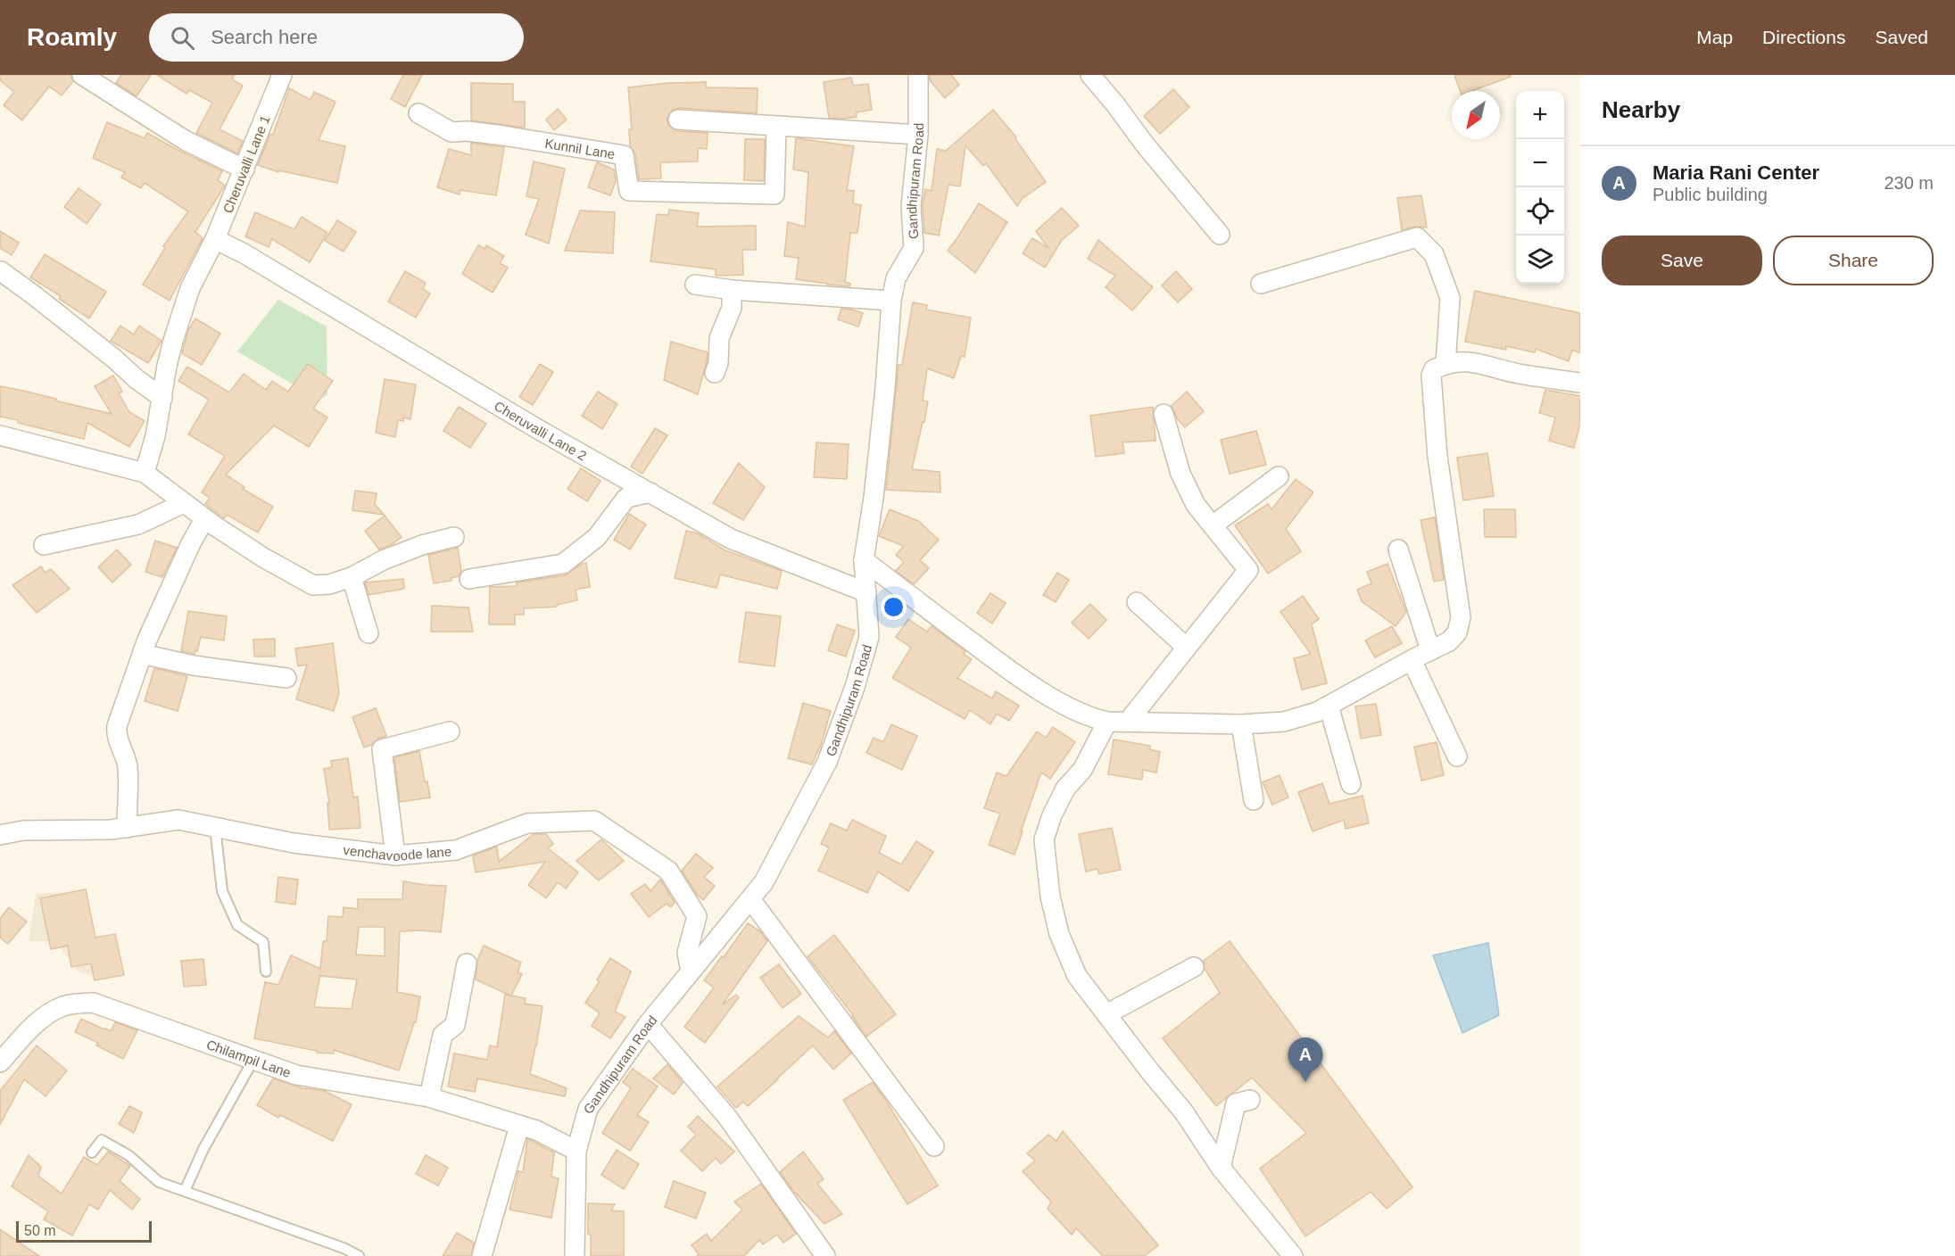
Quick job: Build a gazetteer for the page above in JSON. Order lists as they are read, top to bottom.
{
  "streets": {
    "street": [
      "Kunnil Lane",
      "Cheruvalli Lane 1",
      "Gandhipuram Road",
      "Cheruvalli Lane 2",
      "venchavoode lane",
      "Chilampil Lane"
    ]
  },
  "crossings": [
    ["Cheruvalli Lane 1", "Cheruvalli Lane 2"],
    ["Gandhipuram Road", "Cheruvalli Lane 2"],
    ["Gandhipuram Road", "venchavoode lane"],
    ["Gandhipuram Road", "Chilampil Lane"]
  ],
  "scale_bar": "50 m",
  "north": "bottom left",
  "page": {
    "header": "Roamly",
    "search": "Search here",
    "nav": ["Map", "Directions", "Saved"],
    "heading": "Nearby",
    "map_buttons": ["+", "−"],
    "list": [
      {
        "mark": "A",
        "name": "Maria Rani Center",
        "note": "Public building",
        "value": "230 m"
      }
    ],
    "buttons": ["Save", "Share"],
    "pins": "A",
    "scale": "50 m"
  }
}
